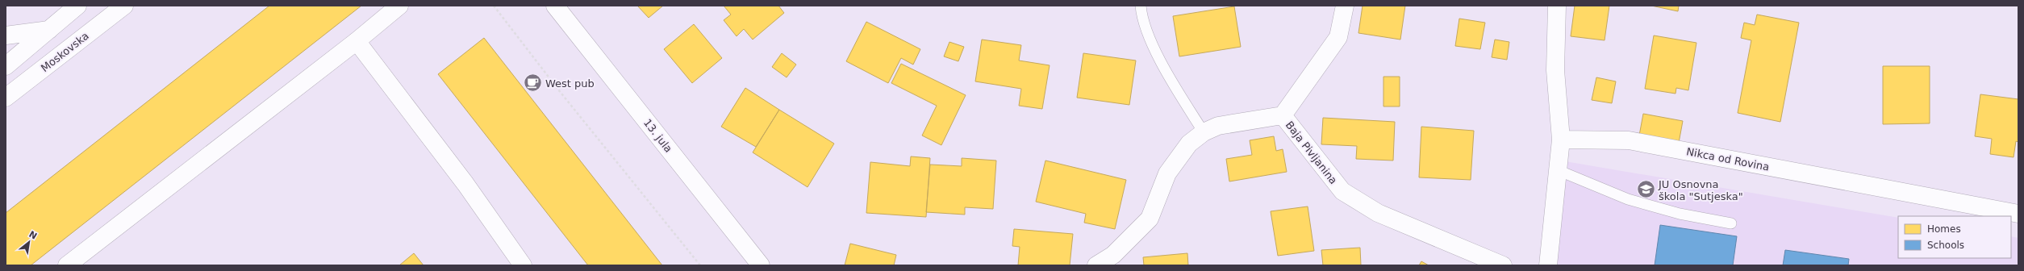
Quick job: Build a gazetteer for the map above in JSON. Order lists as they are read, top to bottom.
{
  "streets": {
    "street": [
      "Moskovska",
      "13. jula",
      "Baja Pivljanina",
      "Nikca od Rovina"
    ]
  },
  "places": {
    "cafe": ["West pub"],
    "school or university": ["JU Osnovna škola \"Sutjeska\""]
  },
  "legend": ["Homes", "Schools"],
  "north": "top right"
}
